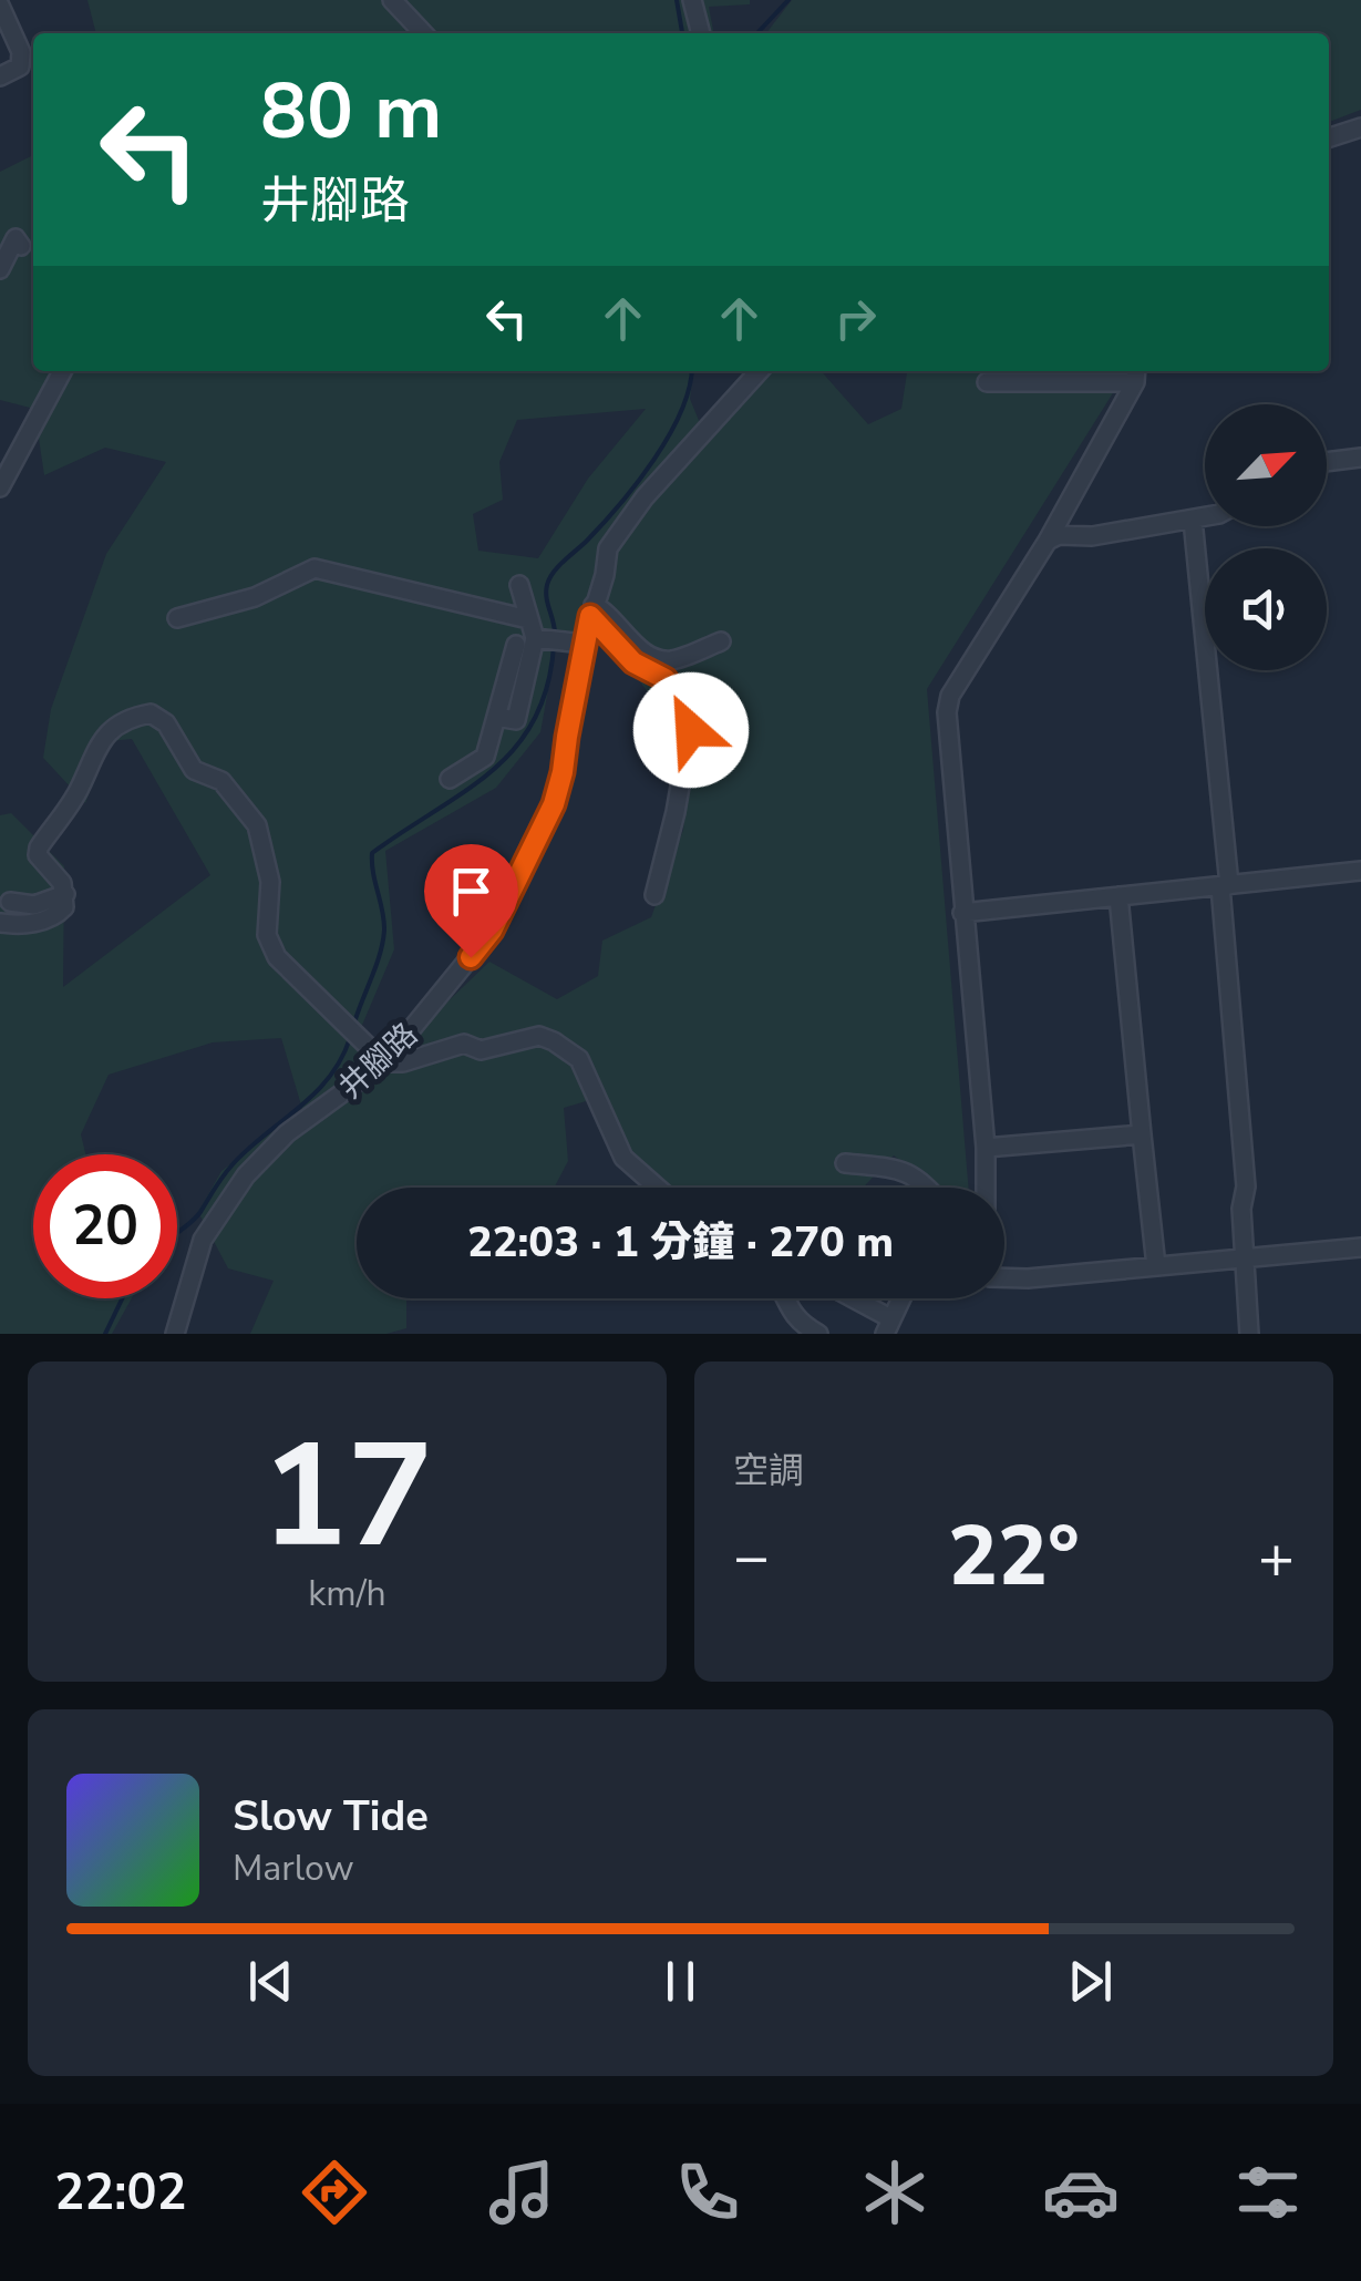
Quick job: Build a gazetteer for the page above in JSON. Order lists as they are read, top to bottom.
{
  "streets": {
    "street": ["井腳路"]
  },
  "north": "top right",
  "page": {
    "turn": ["80 m", "井腳路"],
    "limit": "20",
    "trip": "22:03 · 1 分鐘 · 270 m",
    "tile": [
      ["17", "km/h"],
      "空調"
    ],
    "heat": ["−", "22°", "+"],
    "song": ["Slow Tide", "Marlow"],
    "tabs": "22:02"
  }
}
